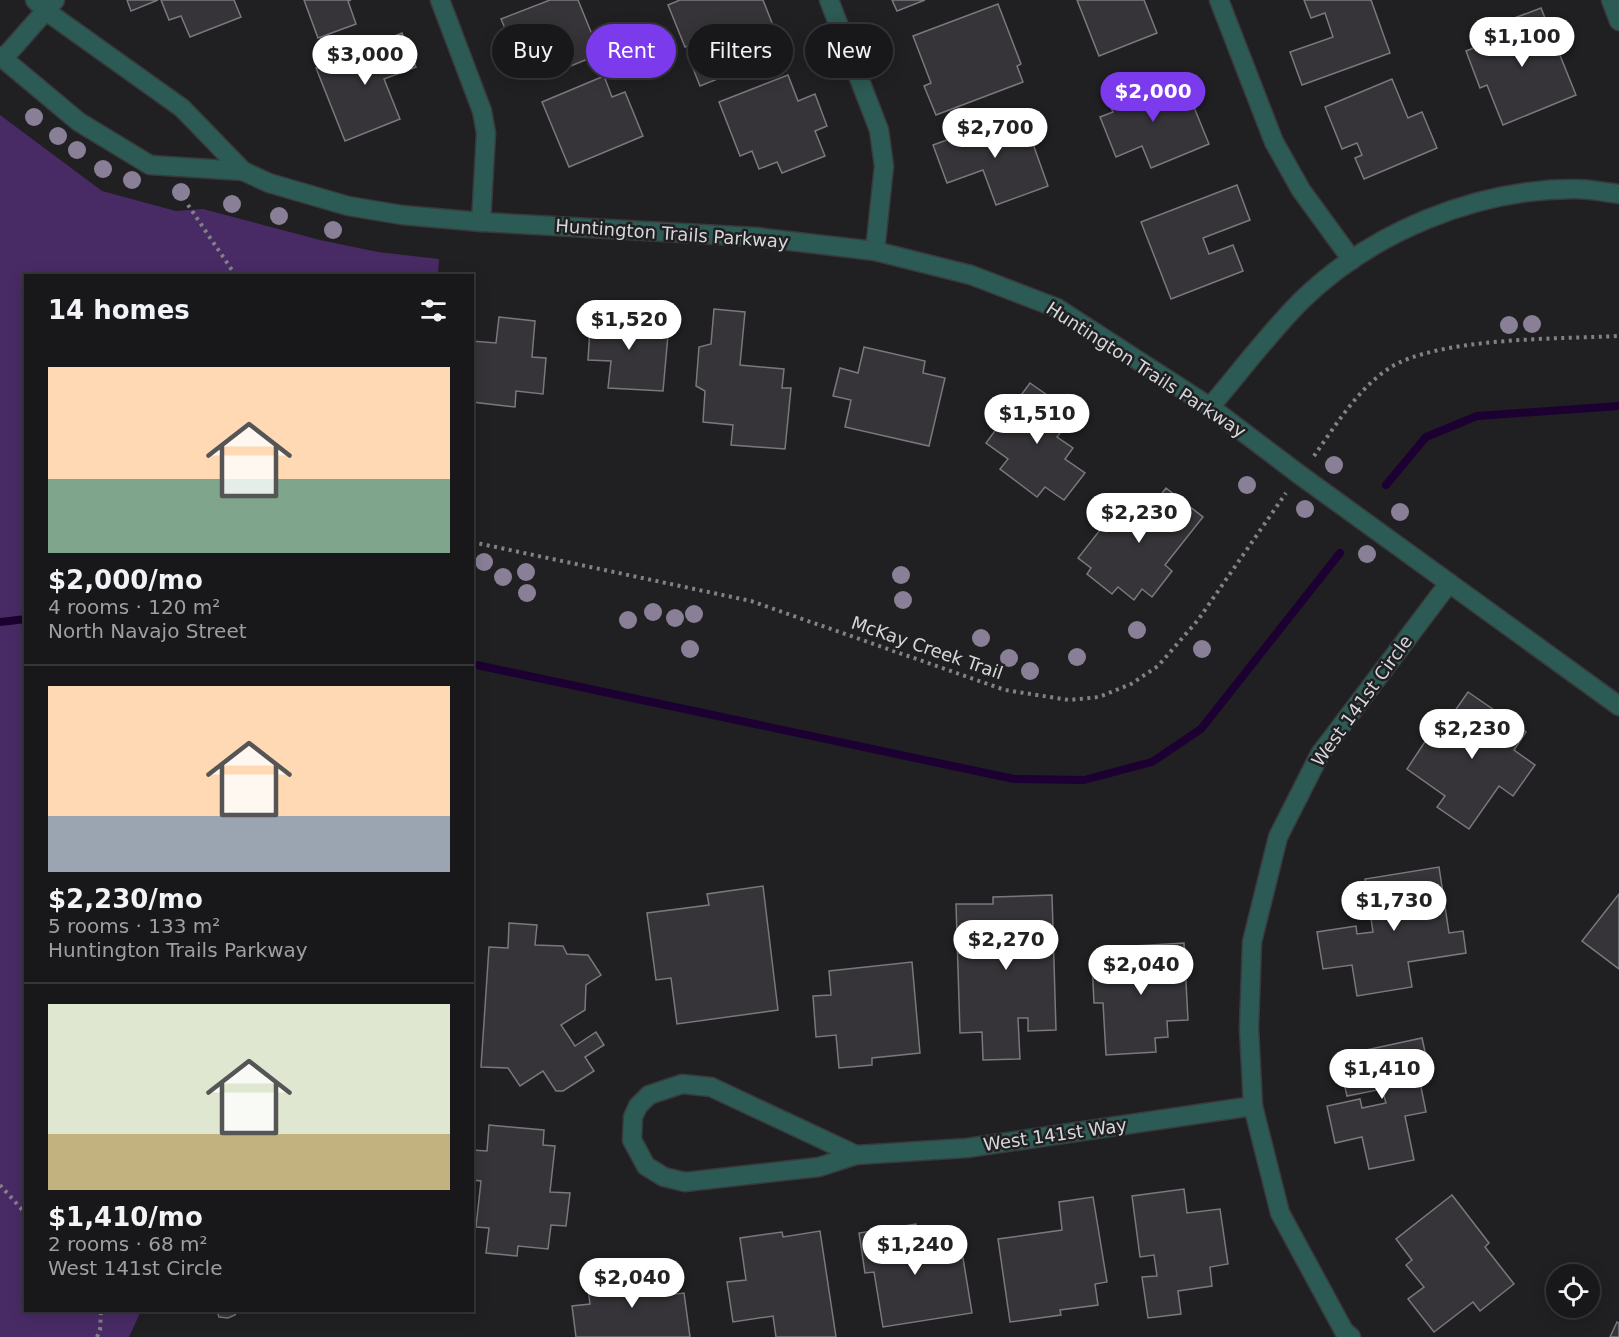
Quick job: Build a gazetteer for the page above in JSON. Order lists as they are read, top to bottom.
{
  "streets": {
    "street": ["Huntington Trails Parkway", "West 141st Circle", "West 141st Way"],
    "path": ["McKay Creek Trail"]
  },
  "crossings": [
    ["Huntington Trails Parkway", "West 141st Circle"],
    ["West 141st Circle", "West 141st Way"]
  ],
  "page": {
    "price": [
      "$1,100",
      "$3,000",
      "$2,000",
      "$2,700",
      "$1,520",
      "$1,510",
      "$2,230",
      "$2,230",
      "$1,730",
      "$2,270",
      "$2,040",
      "$1,410",
      "$1,240",
      "$2,040"
    ],
    "chip": [
      "Buy",
      "Rent",
      "Filters",
      "New"
    ],
    "heading": "14 homes",
    "list": [
      {
        "name": "$2,000/mo",
        "note": "4 rooms · 120 m² · North Navajo Street"
      },
      {
        "name": "$2,230/mo",
        "note": "5 rooms · 133 m² · Huntington Trails Parkway"
      },
      {
        "name": "$1,410/mo",
        "note": "2 rooms · 68 m² · West 141st Circle"
      }
    ]
  }
}
